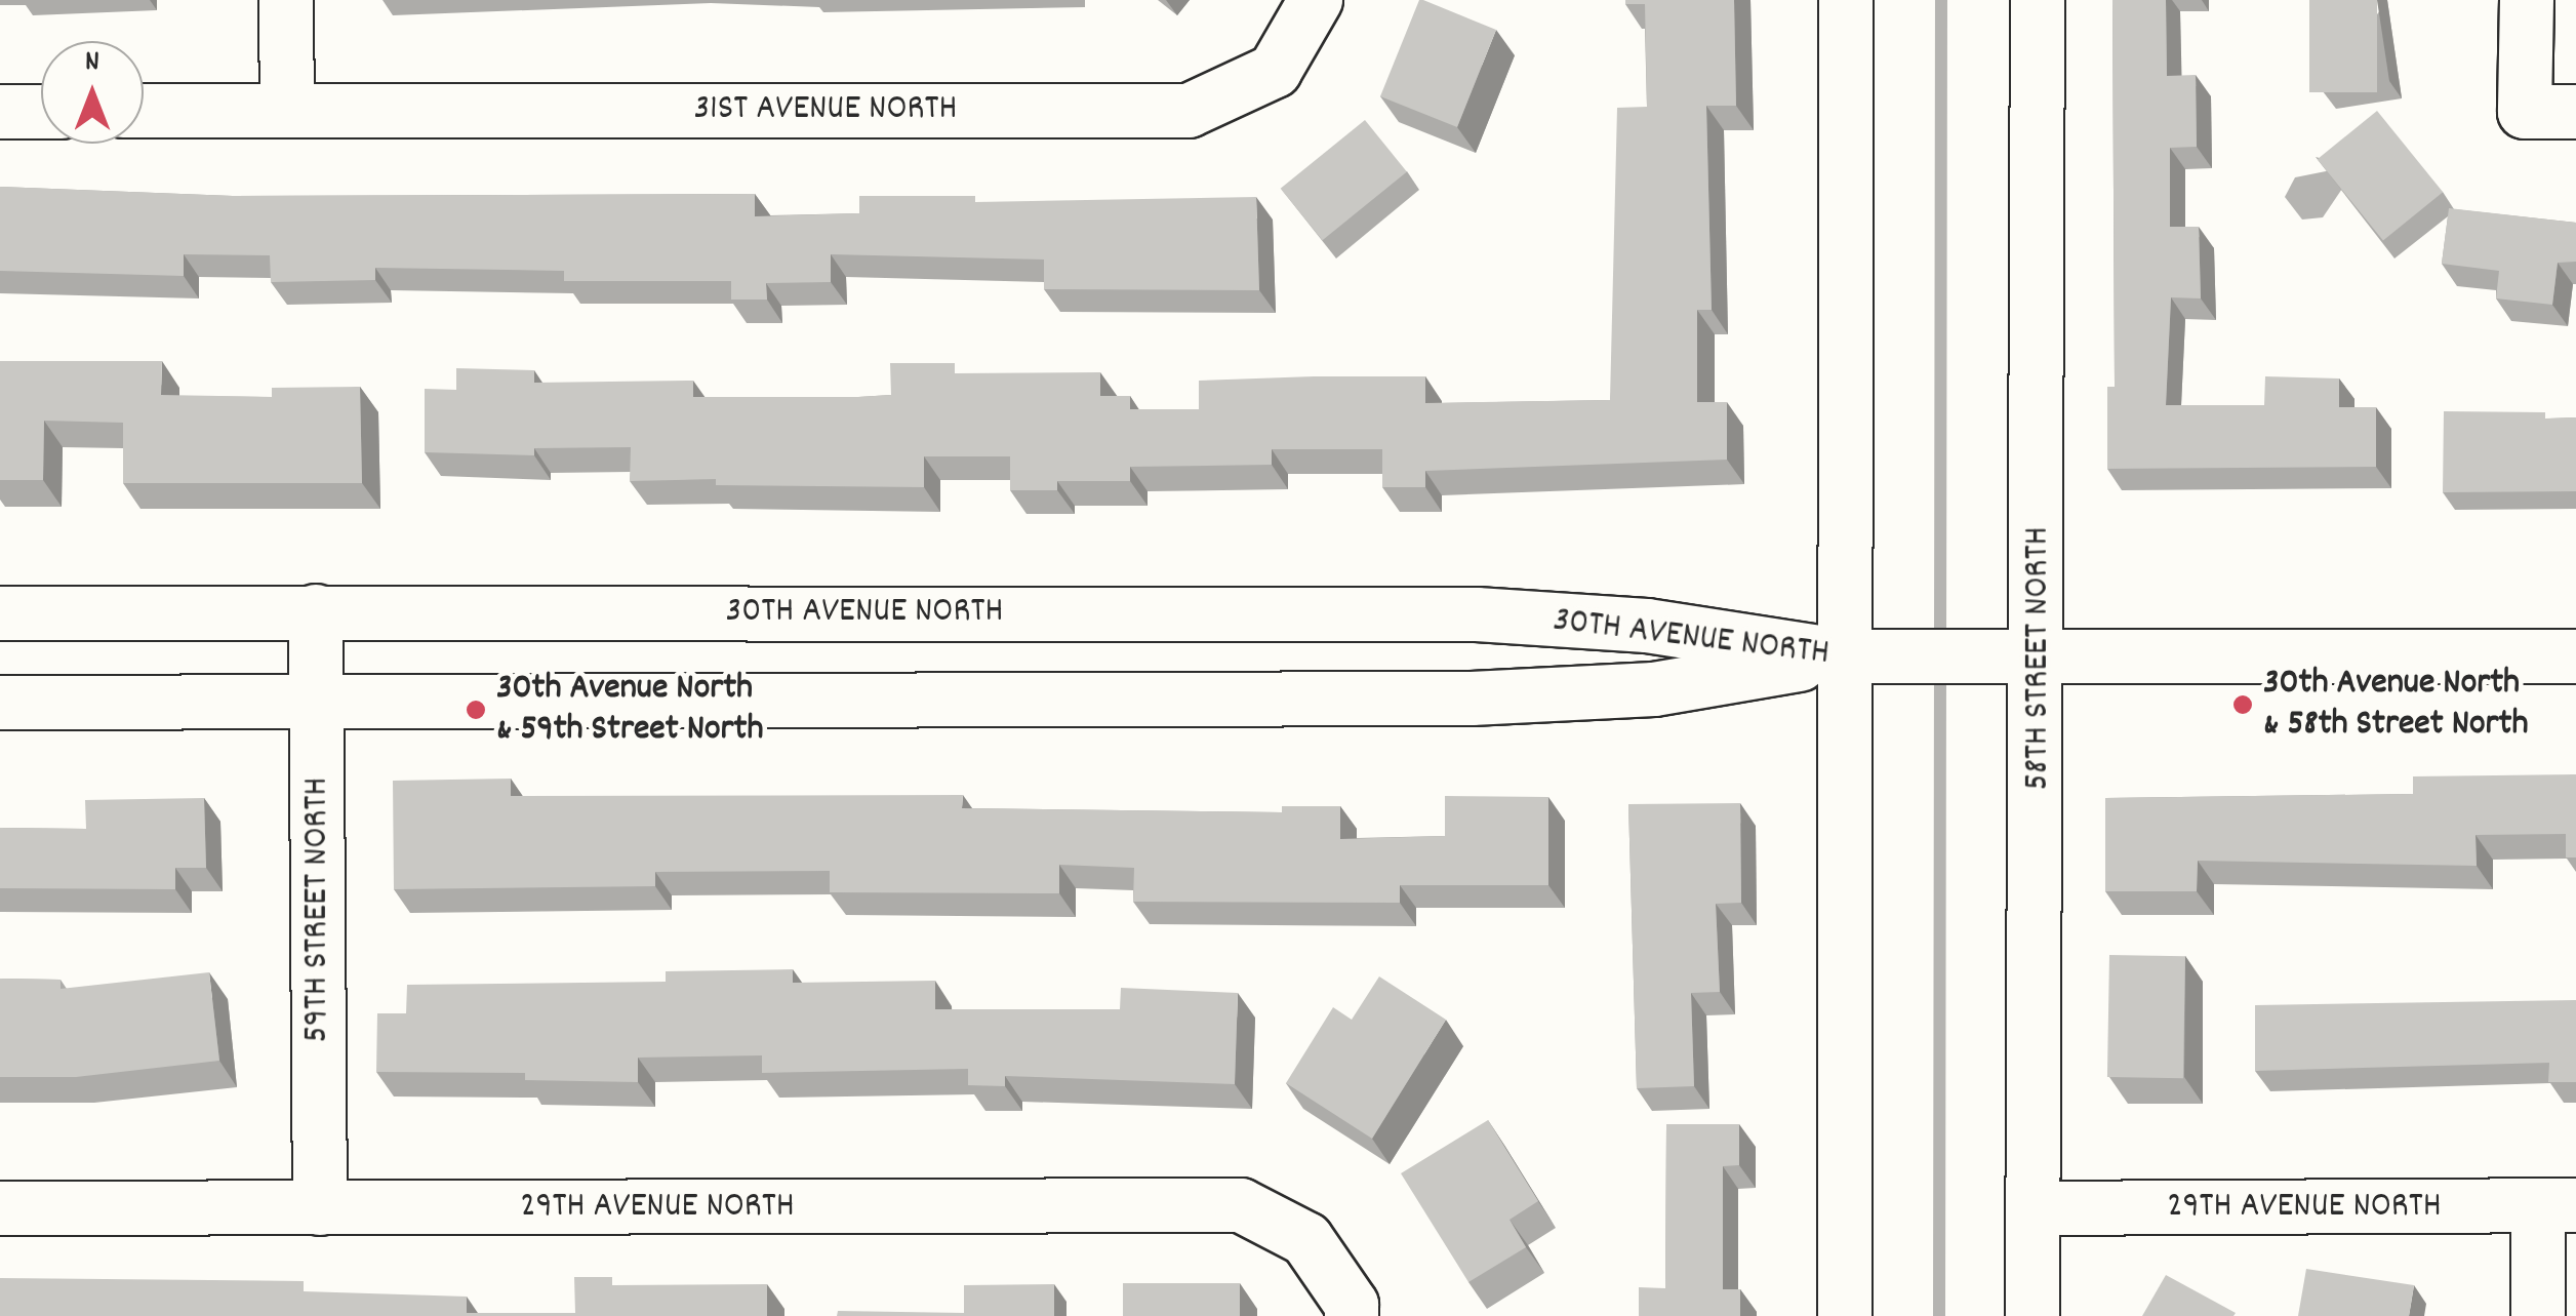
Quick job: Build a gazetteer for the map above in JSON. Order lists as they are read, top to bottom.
{
  "streets": {
    "street": [
      "31ST AVENUE NORTH",
      "30TH AVENUE NORTH",
      "58TH STREET NORTH",
      "59TH STREET NORTH",
      "29TH AVENUE NORTH"
    ]
  },
  "crossings": [
    ["30TH AVENUE NORTH", "59TH STREET NORTH"],
    ["58TH STREET NORTH", "29TH AVENUE NORTH"],
    ["59TH STREET NORTH", "29TH AVENUE NORTH"]
  ],
  "places": ["30th Avenue North & 58th Street North", "30th Avenue North & 59th Street North"],
  "north": "top"
}
